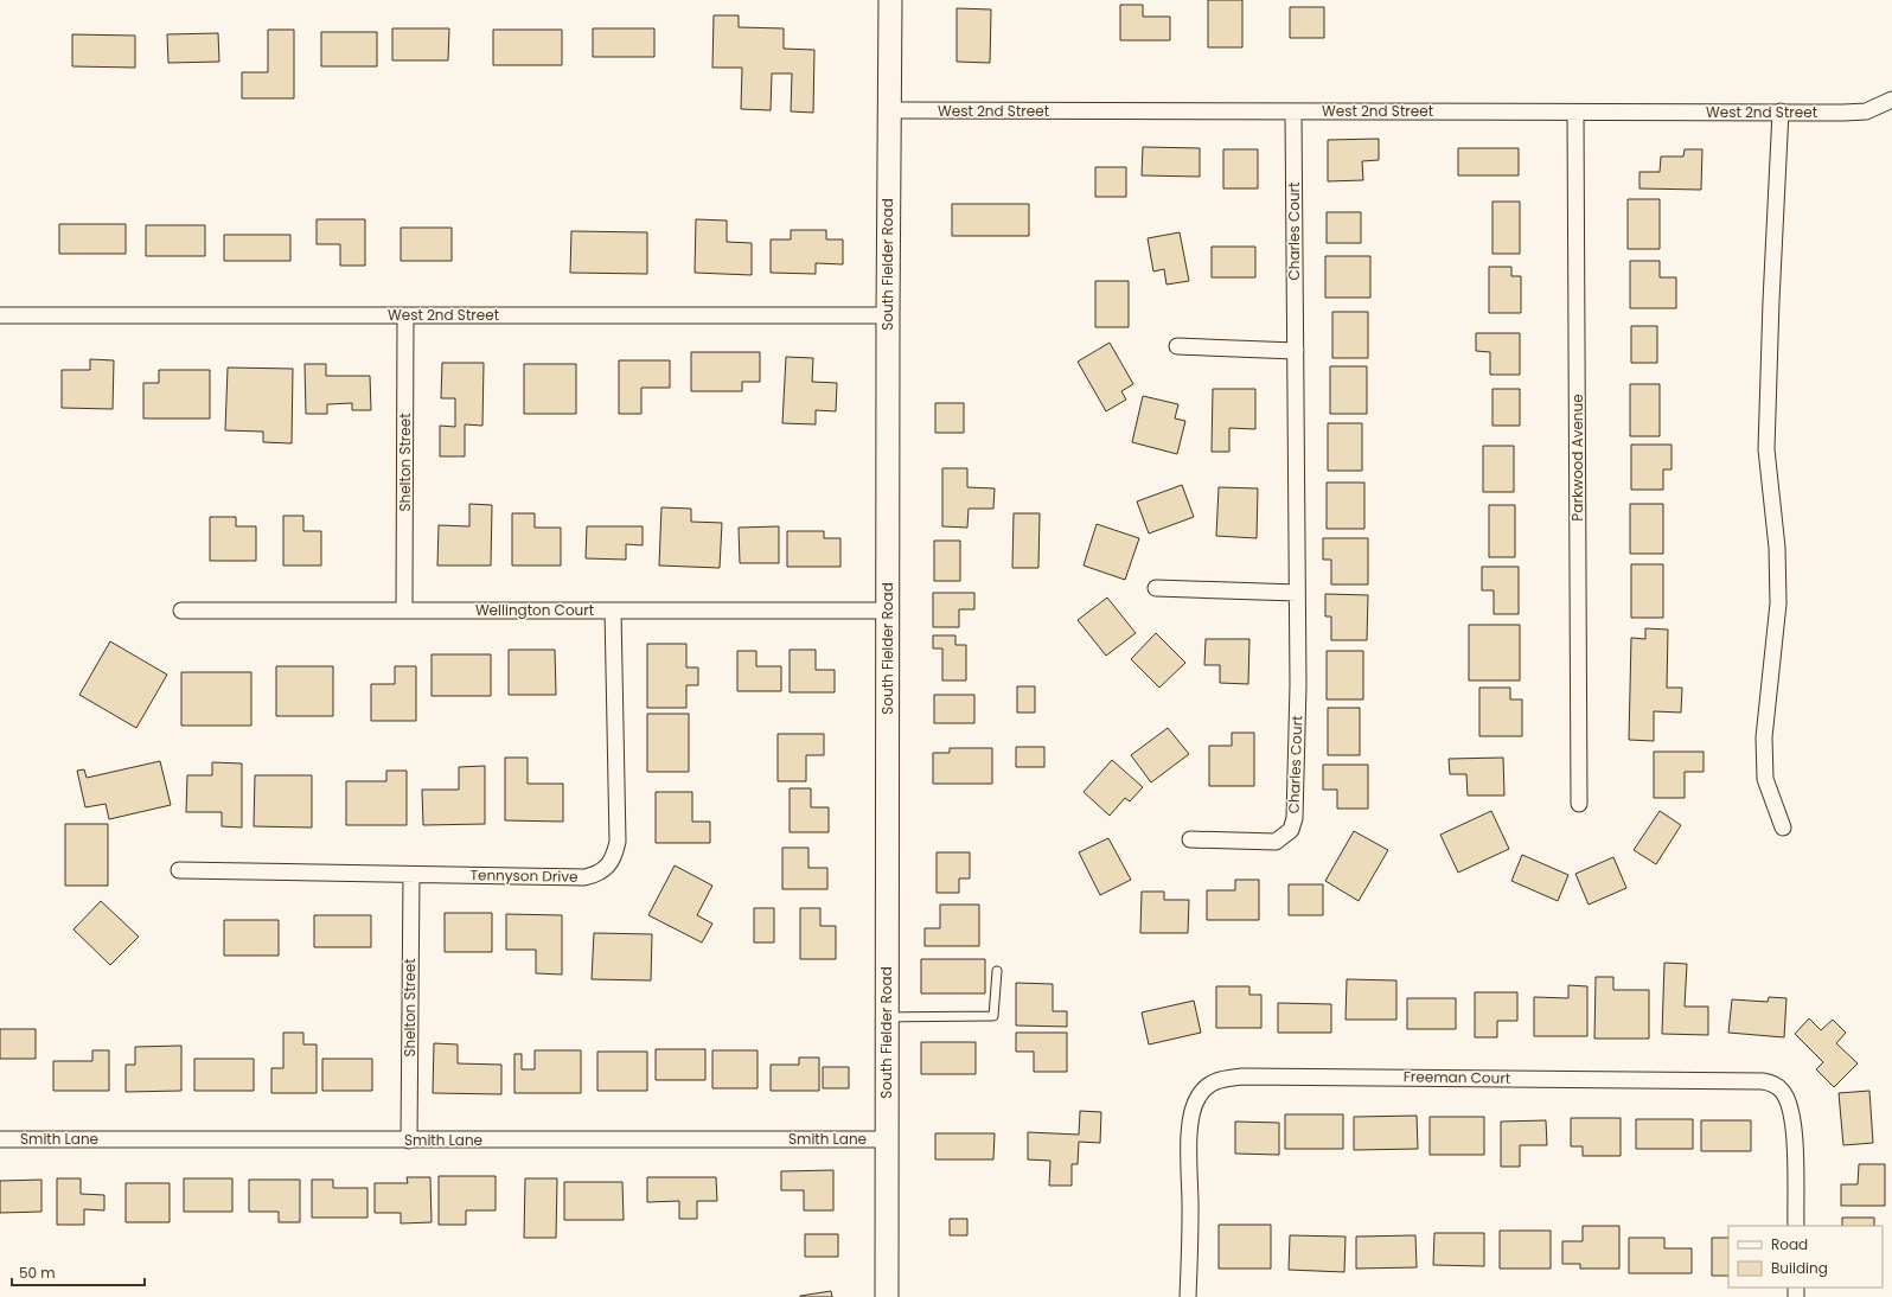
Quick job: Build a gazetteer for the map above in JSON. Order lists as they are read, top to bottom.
{
  "streets": {
    "main road": ["South Fielder Road"],
    "street": [
      "West 2nd Street",
      "Charles Court",
      "Parkwood Avenue",
      "Shelton Street",
      "Wellington Court",
      "Tennyson Drive",
      "Freeman Court",
      "Smith Lane"
    ]
  },
  "crossings": [
    ["West 2nd Street", "Charles Court"],
    ["West 2nd Street", "South Fielder Road"],
    ["West 2nd Street", "Parkwood Avenue"],
    ["West 2nd Street", "Shelton Street"],
    ["South Fielder Road", "Wellington Court"],
    ["South Fielder Road", "Smith Lane"],
    ["Shelton Street", "Wellington Court"],
    ["Shelton Street", "Tennyson Drive"],
    ["Shelton Street", "Smith Lane"],
    ["Wellington Court", "Tennyson Drive"]
  ],
  "legend": ["Road", "Building"],
  "scale_bar": "50 m"
}
